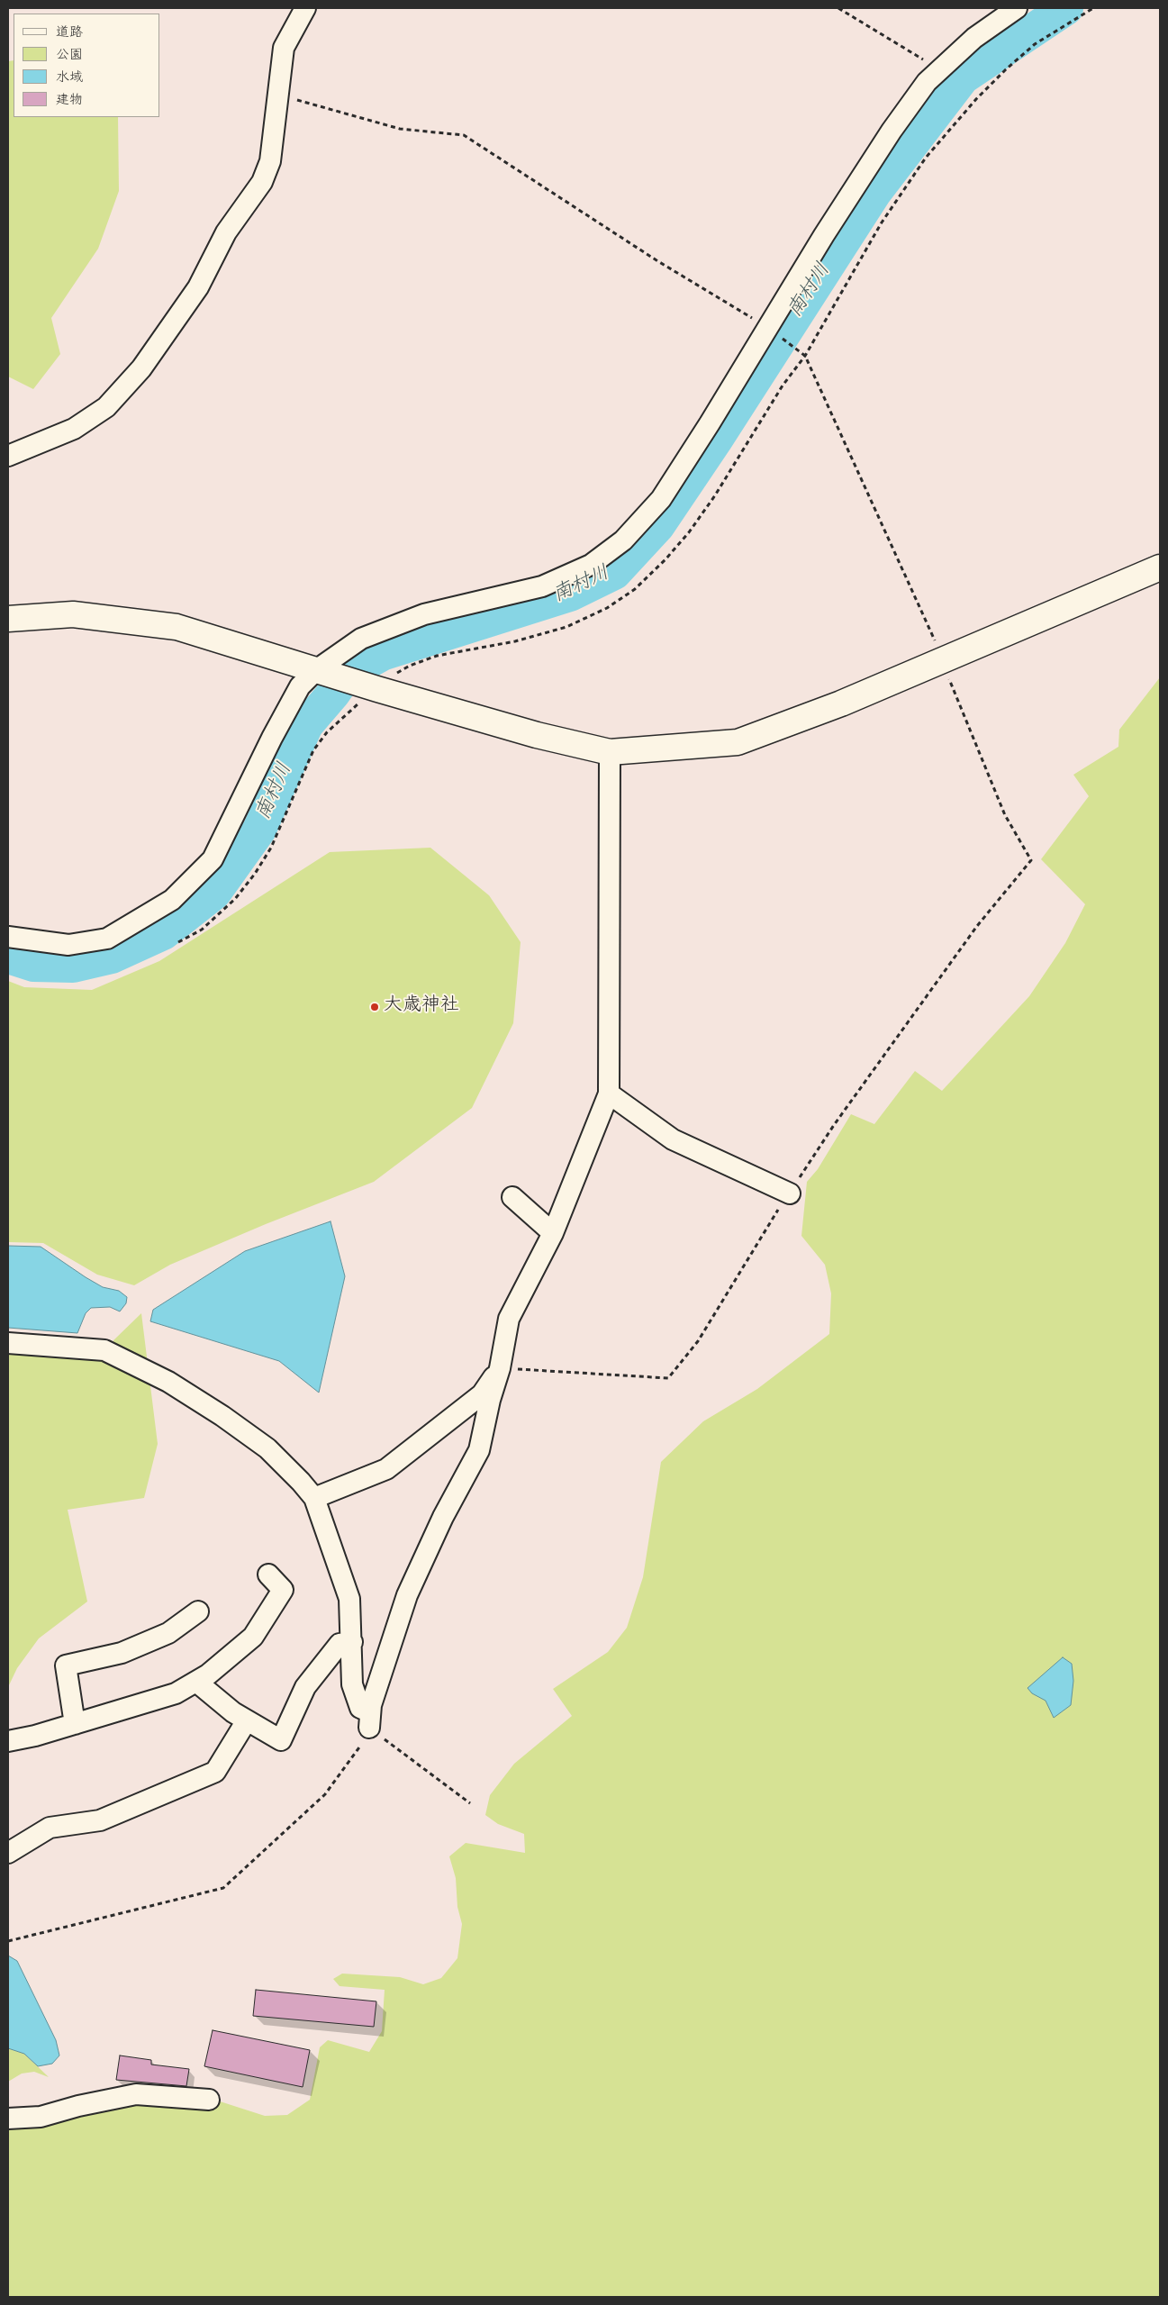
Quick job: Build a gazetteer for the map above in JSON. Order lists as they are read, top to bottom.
{
  "water": ["南村川"],
  "places": ["大歳神社"],
  "legend": [
    "道路",
    "公園",
    "水域",
    "建物"
  ]
}
